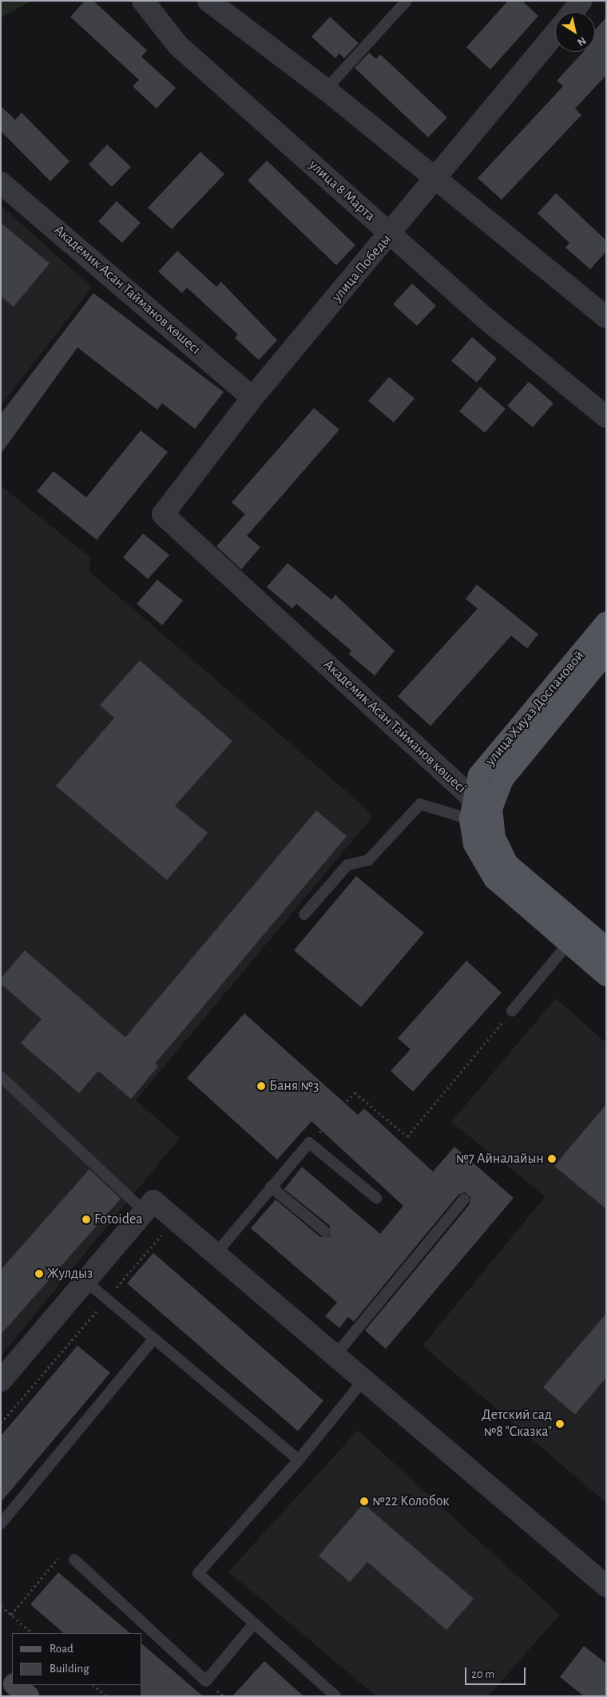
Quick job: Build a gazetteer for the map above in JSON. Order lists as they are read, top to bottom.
{
  "streets": {
    "main road": ["Академик Асан Тайманов көшесі", "улица Хиуаз Доспановой"],
    "street": ["улица 8 Марта", "улица Победы"]
  },
  "crossings": [
    ["улица 8 Марта", "улица Победы"],
    ["улица Победы", "Академик Асан Тайманов көшесі"],
    ["Академик Асан Тайманов көшесі", "улица Хиуаз Доспановой"]
  ],
  "places": [
    "Баня №3",
    "№7 Айналайын",
    "Fotoidea",
    "Жулдыз",
    "Детский сад №8 \"Сказка\"",
    "№22 Колобок"
  ],
  "legend": ["Road", "Building"],
  "scale_bar": "20 m",
  "north": "bottom right"
}
